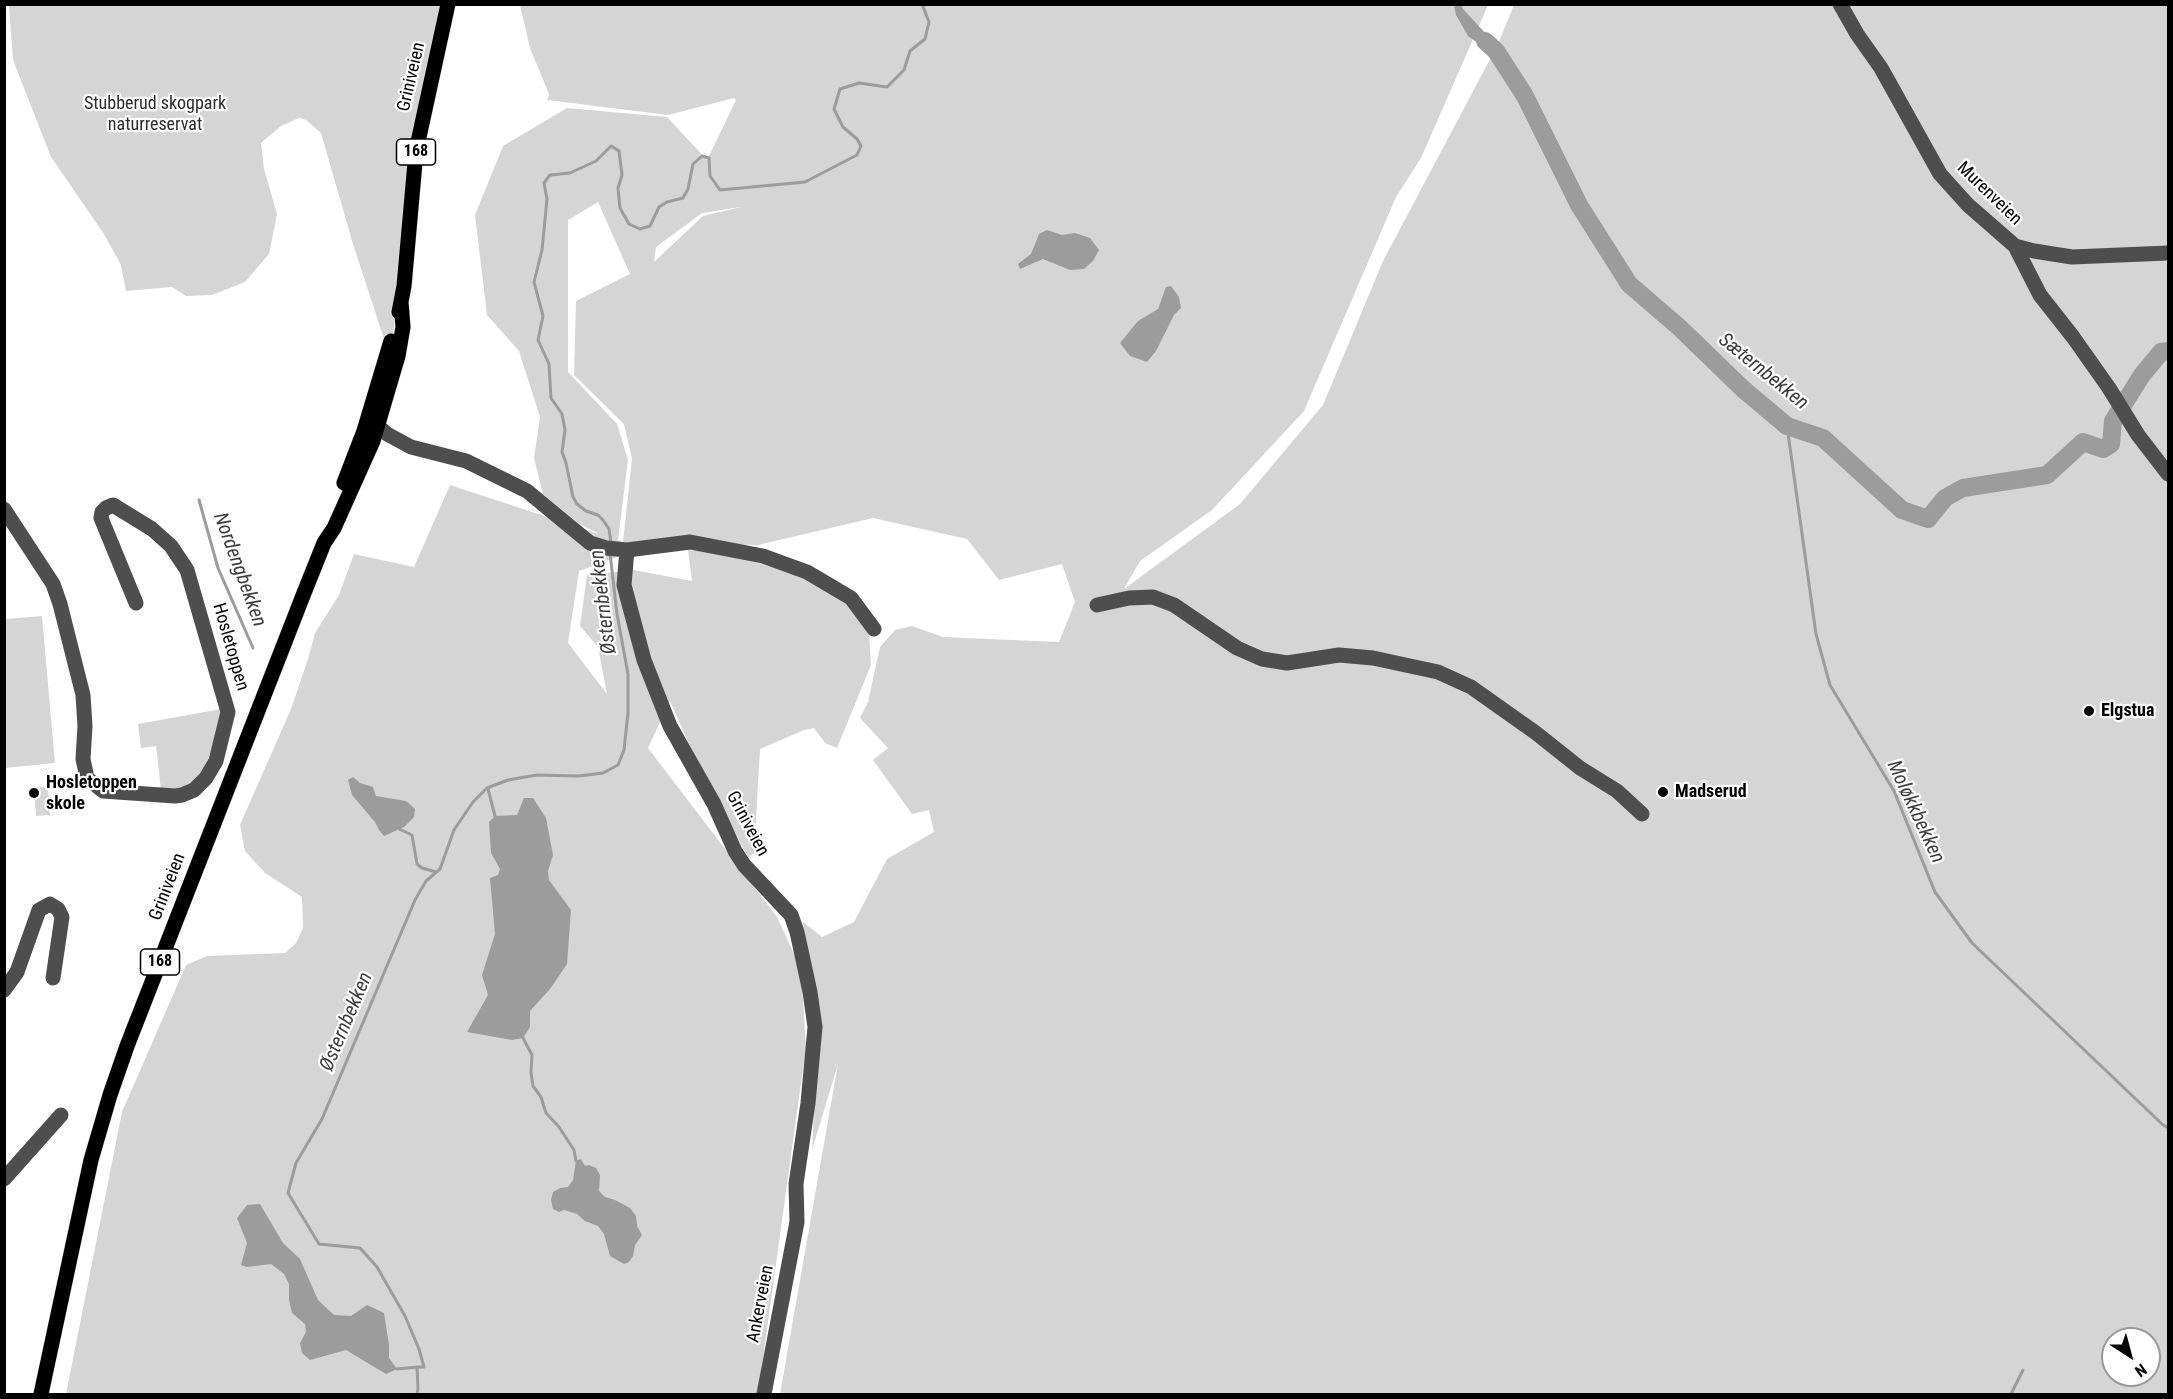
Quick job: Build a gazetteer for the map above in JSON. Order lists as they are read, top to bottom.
{
  "streets": {
    "main road": ["Griniveien", "168"],
    "street": ["Murenveien", "Hosletoppen", "Ankerveien"]
  },
  "crossings": [
    ["Griniveien", "Ankerveien"]
  ],
  "water": [
    "Sæternbekken",
    "Nordengbekken",
    "Østernbekken",
    "Moløkkbekken"
  ],
  "parks": ["Stubberud skogpark naturreservat"],
  "places": ["Elgstua", "Madserud", "Hosletoppen skole"],
  "north": "bottom right"
}
